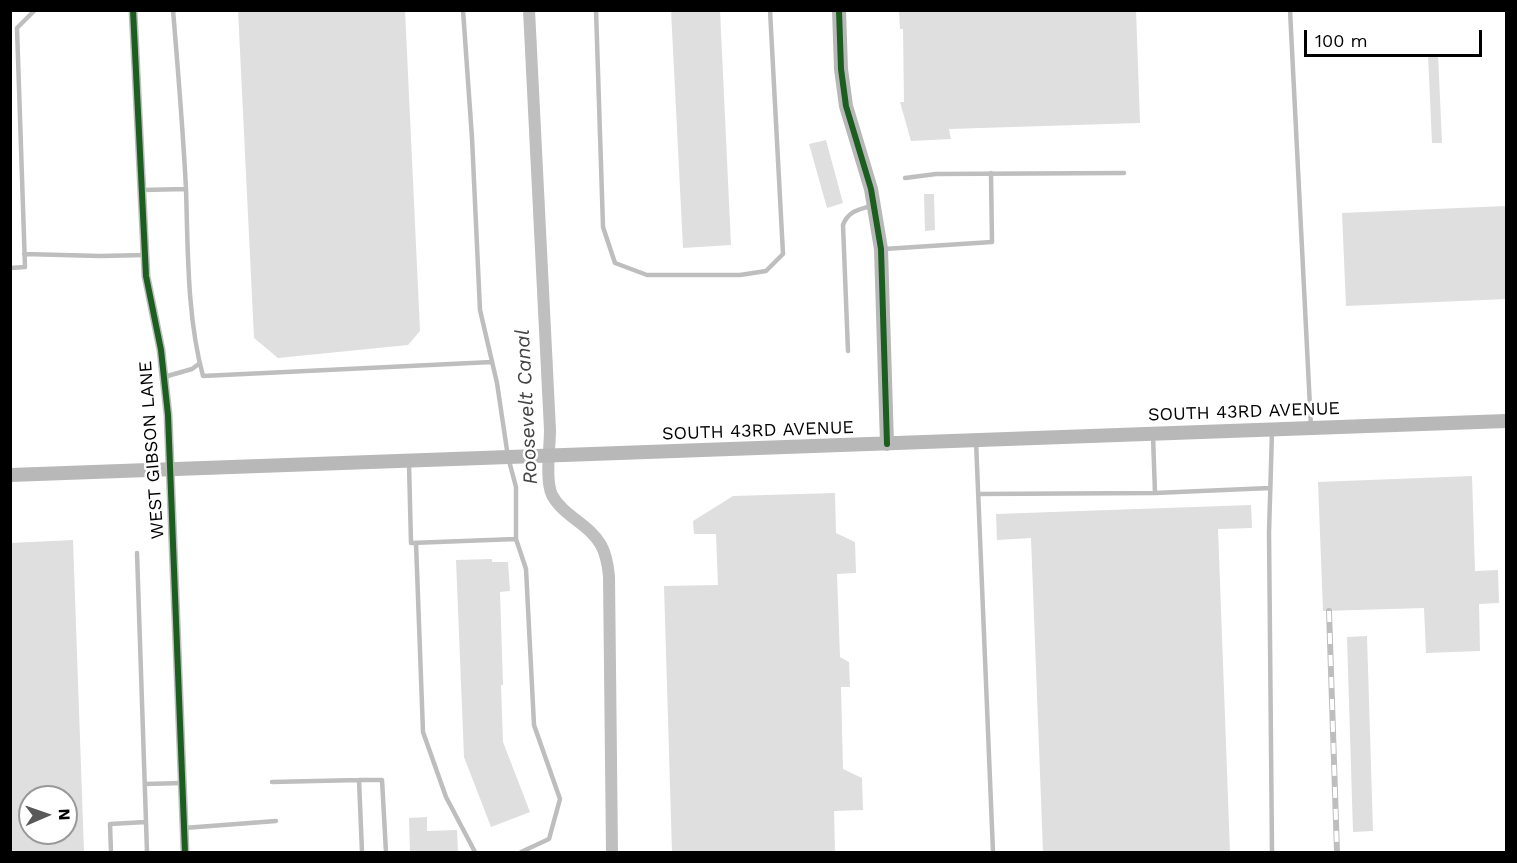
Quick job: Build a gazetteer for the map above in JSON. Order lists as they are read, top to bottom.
{
  "streets": {
    "main road": ["SOUTH 43RD AVENUE"],
    "street": ["WEST GIBSON LANE"]
  },
  "crossings": [
    ["SOUTH 43RD AVENUE", "WEST GIBSON LANE"]
  ],
  "water": ["Roosevelt Canal"],
  "scale_bar": "100 m",
  "north": "right"
}
